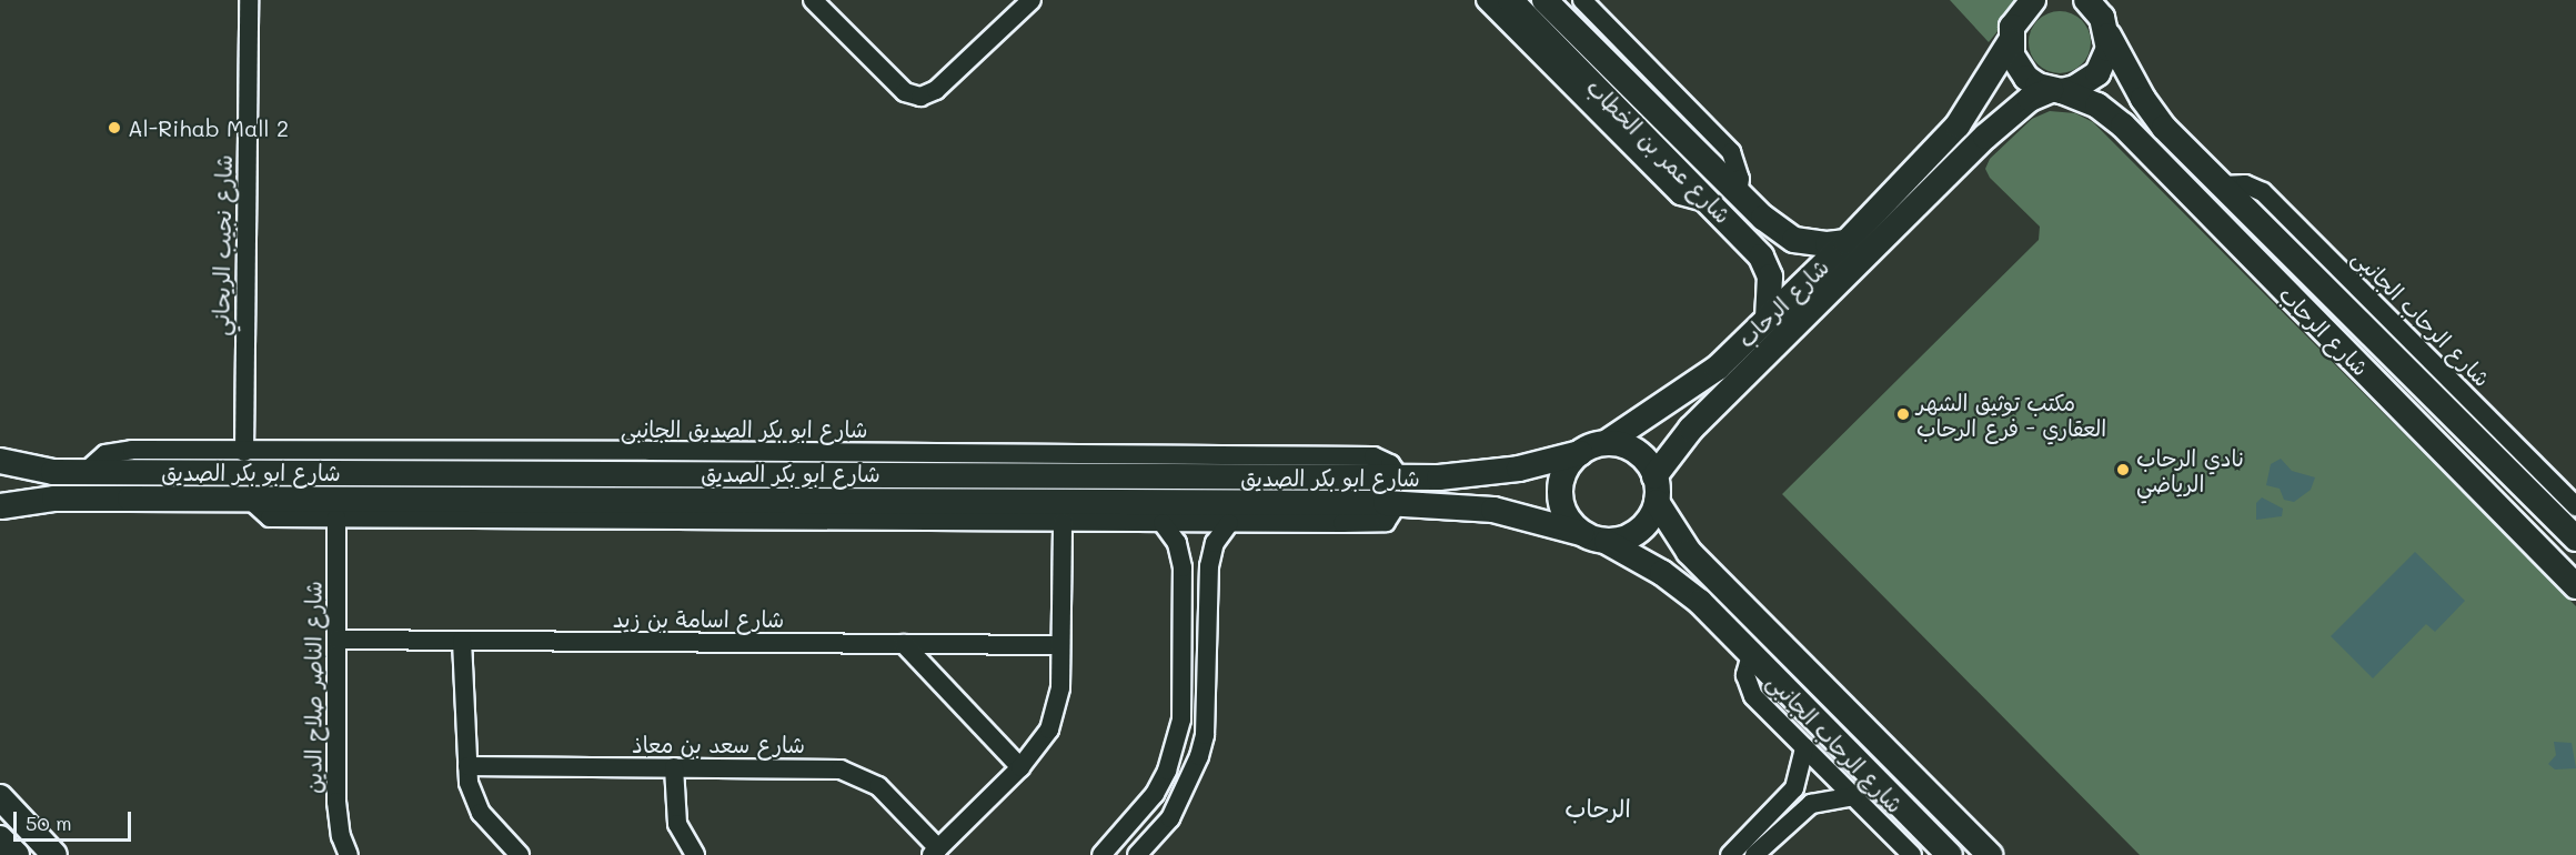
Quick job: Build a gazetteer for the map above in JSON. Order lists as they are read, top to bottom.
{
  "streets": {
    "street": [
      "شارع عمر بن الخطاب",
      "شارع نجيب الريحاني",
      "شارع الرحاب",
      "شارع الرحاب الجانبى",
      "شارع ابو بكر الصديق الجانبى",
      "شارع ابو بكر الصديق",
      "شارع اسامة بن زيد",
      "شارع الناصر صلاح الدين",
      "شارع سعد بن معاذ"
    ]
  },
  "crossings": [
    ["شارع عمر بن الخطاب", "شارع الرحاب"],
    ["شارع نجيب الريحاني", "شارع ابو بكر الصديق الجانبى"],
    ["شارع الرحاب", "شارع ابو بكر الصديق"],
    ["شارع ابو بكر الصديق الجانبى", "شارع ابو بكر الصديق"],
    ["شارع اسامة بن زيد", "شارع الناصر صلاح الدين"]
  ],
  "districts": ["الرحاب"],
  "places": ["Al-Rihab Mall 2", "مكتب توثيق الشهر العقاري - فرع الرحاب", "نادي الرحاب الرياضي"],
  "scale_bar": "50 m"
}
